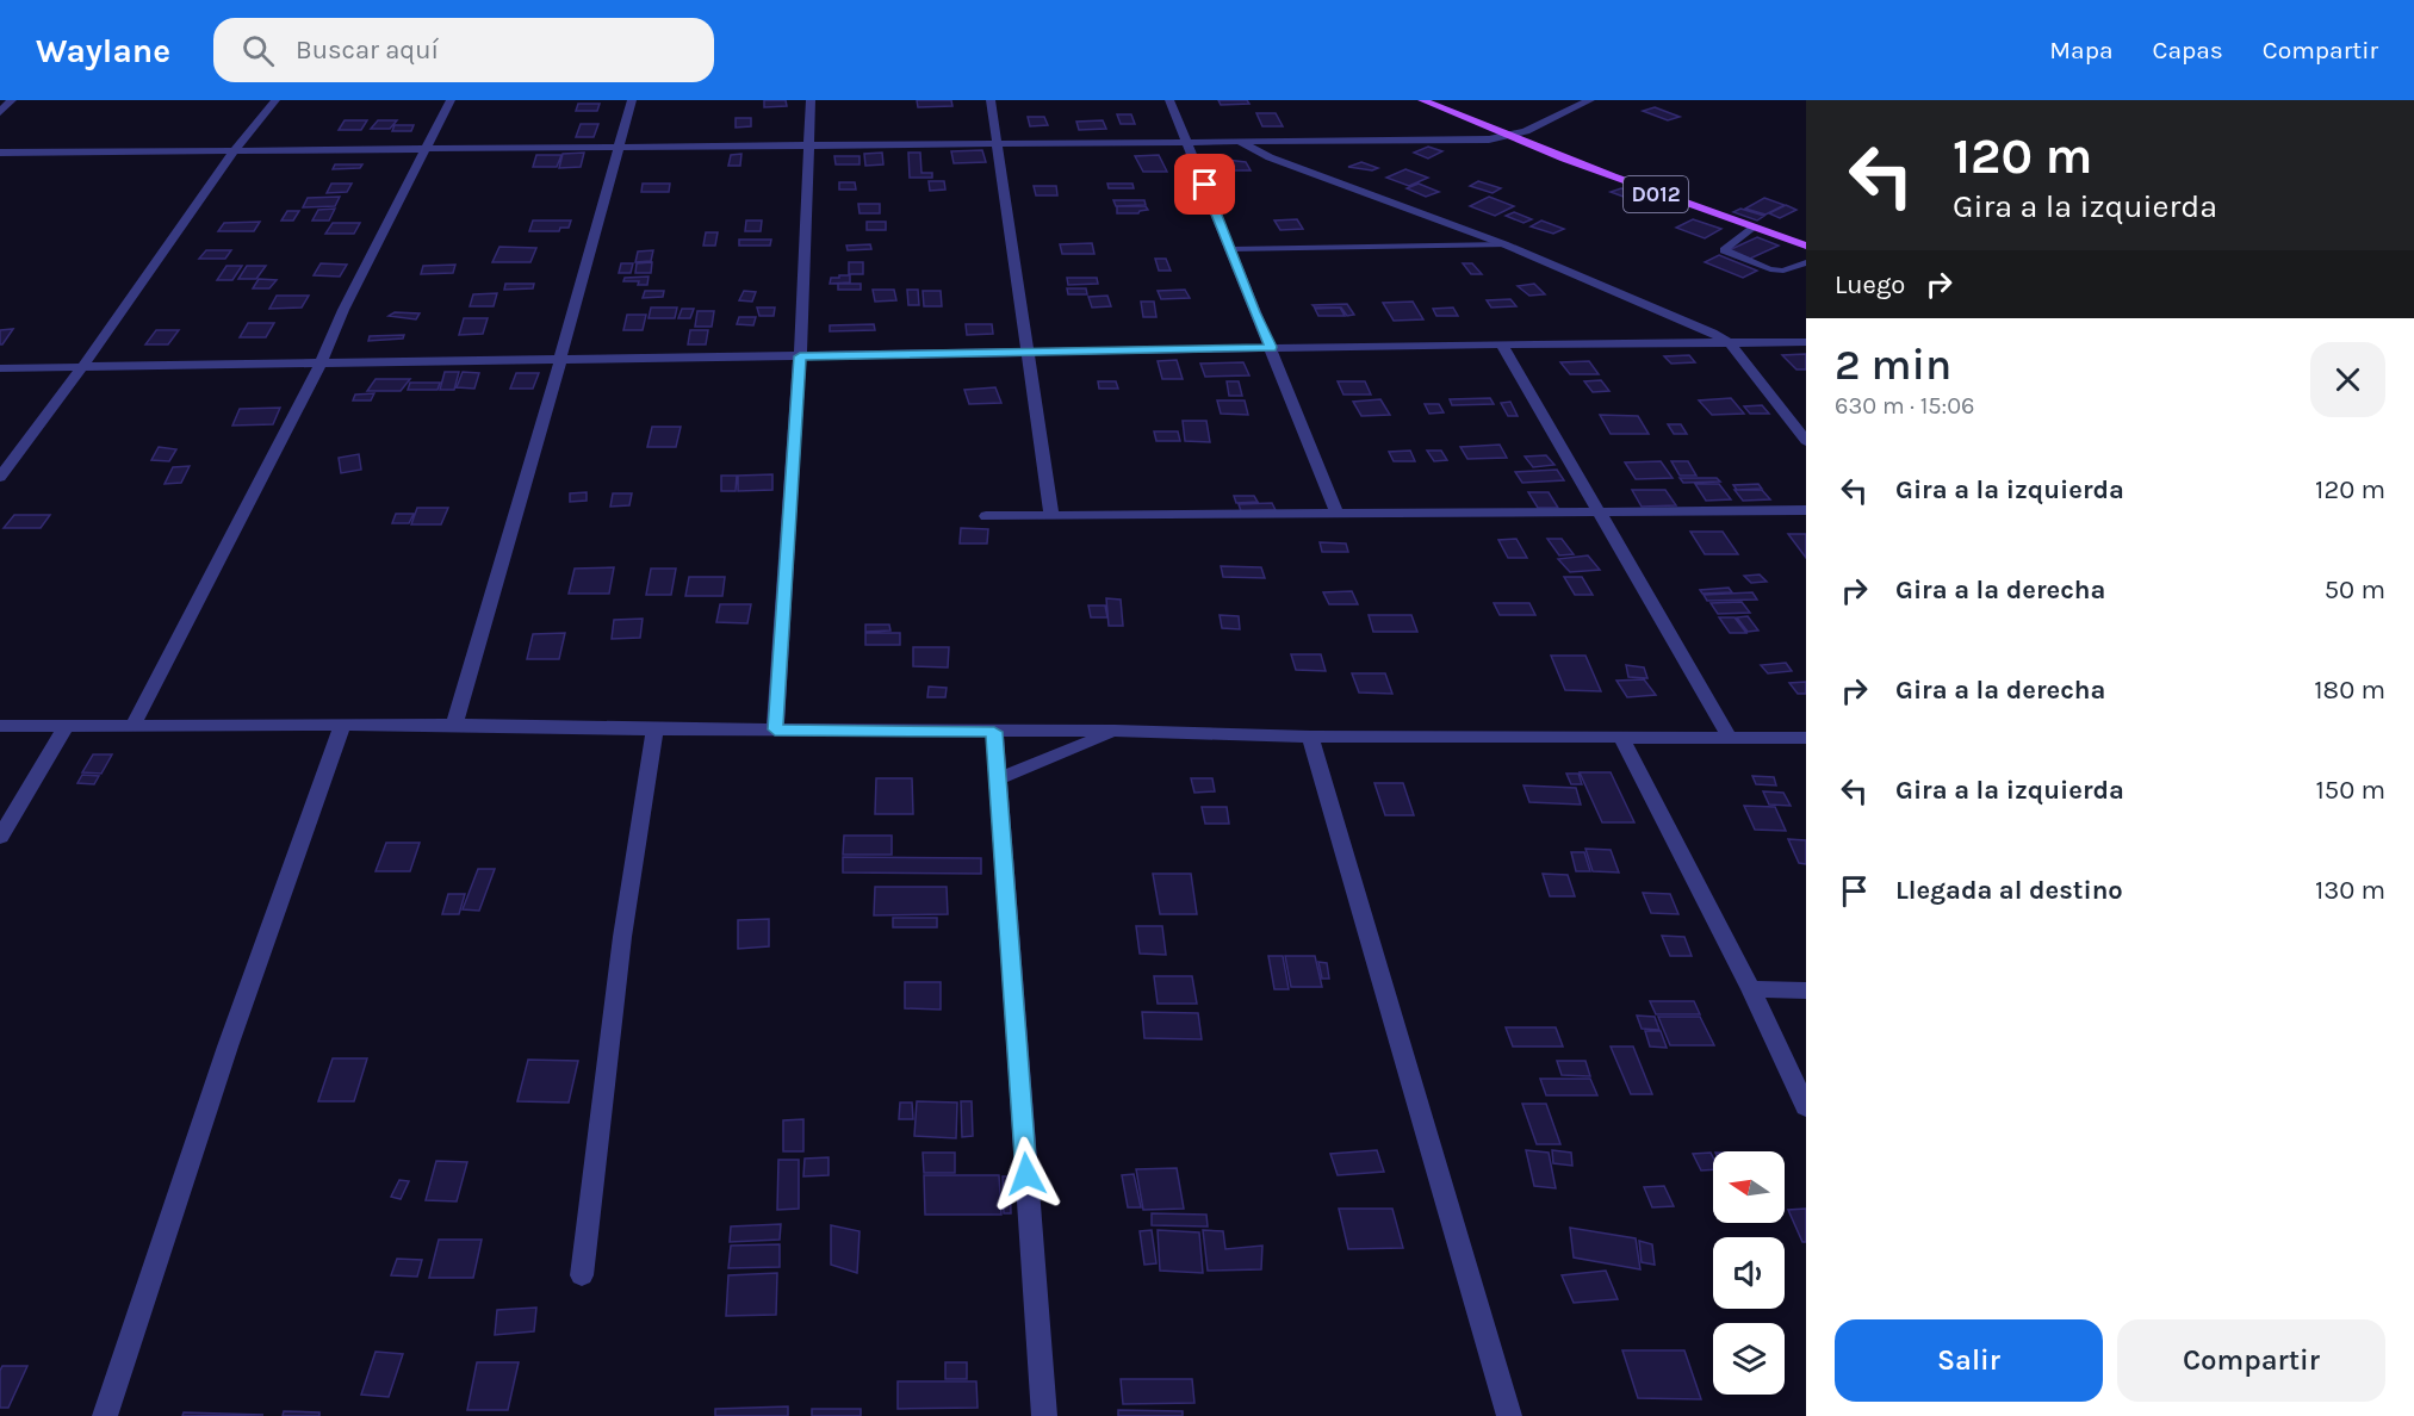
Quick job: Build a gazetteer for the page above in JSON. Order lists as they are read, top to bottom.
{
  "streets": {
    "main road": ["D012"]
  },
  "north": "left",
  "page": {
    "header": "Waylane",
    "search": "Buscar aquí",
    "nav": ["Mapa", "Capas", "Compartir"],
    "turn": ["120 m", "Gira a la izquierda"],
    "then": "Luego",
    "heading": ["2 min", "630 m · 15:06"],
    "list": [
      {
        "name": "Gira a la izquierda",
        "value": "120 m"
      },
      {
        "name": "Gira a la derecha",
        "value": "50 m"
      },
      {
        "name": "Gira a la derecha",
        "value": "180 m"
      },
      {
        "name": "Gira a la izquierda",
        "value": "150 m"
      },
      {
        "name": "Llegada al destino",
        "value": "130 m"
      }
    ],
    "buttons": ["Salir", "Compartir"]
  }
}
